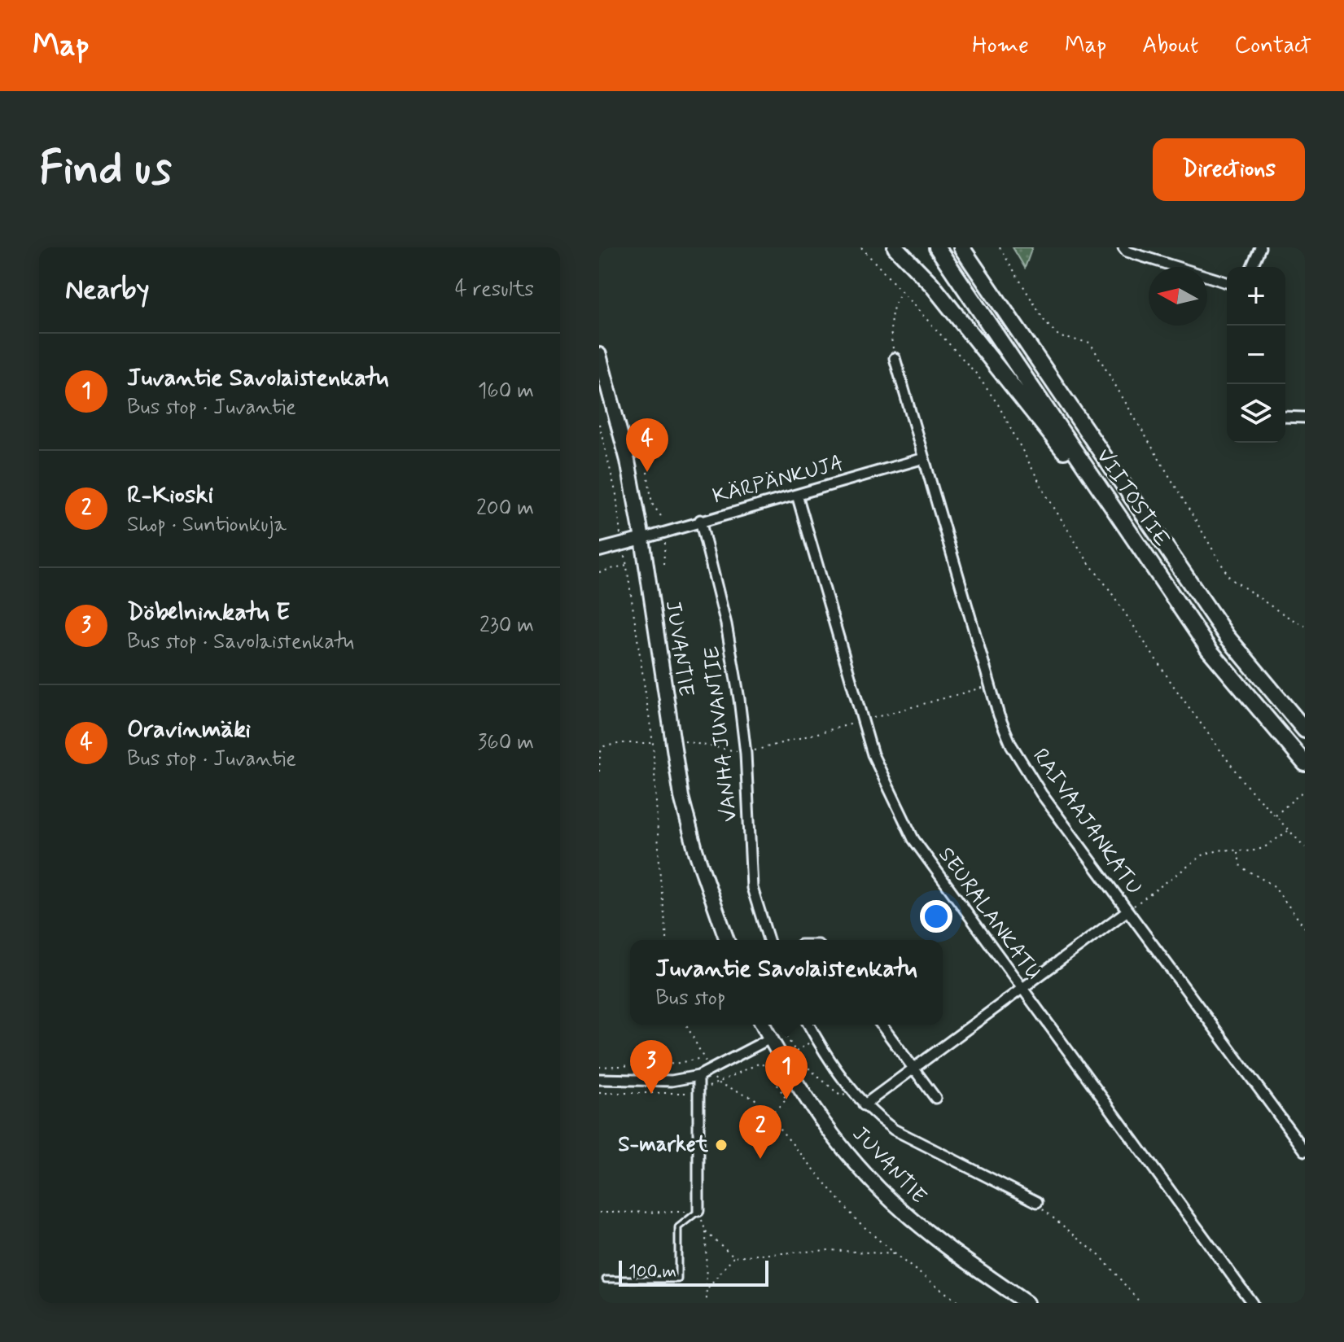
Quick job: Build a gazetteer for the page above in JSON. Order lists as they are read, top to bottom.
{
  "streets": {
    "highway": ["VIITOSTIE"],
    "main road": ["JUVANTIE"],
    "street": [
      "KÄRPÄNKUJA",
      "VANHA JUVANTIE",
      "RAIVAAJANKATU",
      "SEURALANKATU"
    ]
  },
  "crossings": [
    ["KÄRPÄNKUJA", "JUVANTIE"],
    ["KÄRPÄNKUJA", "VANHA JUVANTIE"],
    ["KÄRPÄNKUJA", "RAIVAAJANKATU"],
    ["KÄRPÄNKUJA", "SEURALANKATU"]
  ],
  "places": ["S-market"],
  "scale_bar": "100 m",
  "north": "left",
  "page": {
    "header": "Map",
    "nav": [
      "Home",
      "Map",
      "About",
      "Contact"
    ],
    "buttons": "Directions",
    "title": "Find us",
    "heading": ["Nearby", "4 results"],
    "map_buttons": ["+", "−"],
    "list": [
      {
        "mark": "1",
        "name": "Juvantie Savolaistenkatu",
        "note": "Bus stop · Juvantie",
        "value": "160 m"
      },
      {
        "mark": "2",
        "name": "R-Kioski",
        "note": "Shop · Suntionkuja",
        "value": "200 m"
      },
      {
        "mark": "3",
        "name": "Döbelninkatu E",
        "note": "Bus stop · Savolaistenkatu",
        "value": "230 m"
      },
      {
        "mark": "4",
        "name": "Oravinmäki",
        "note": "Bus stop · Juvantie",
        "value": "360 m"
      }
    ],
    "pins": [
      "4",
      "3",
      "1",
      "2"
    ],
    "popup": ["Juvantie Savolaistenkatu", "Bus stop"],
    "scale": "100 m"
  }
}
